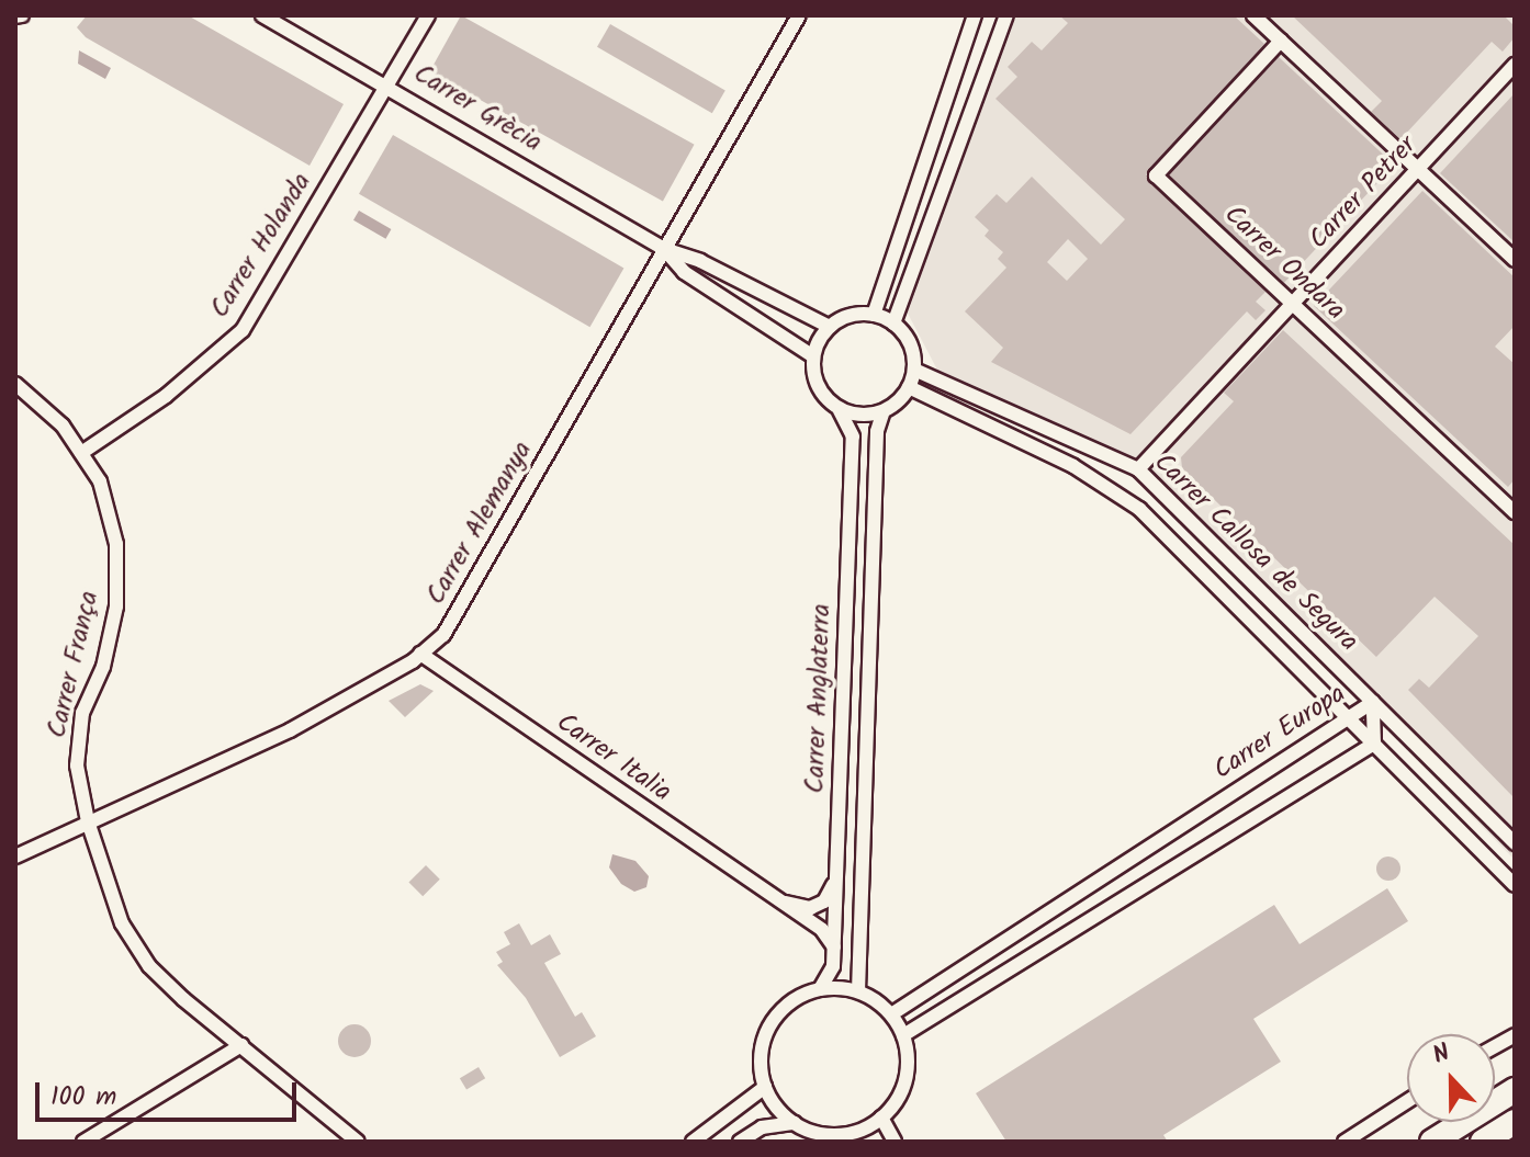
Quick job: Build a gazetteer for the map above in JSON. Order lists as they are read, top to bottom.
{
  "streets": {
    "street": [
      "Carrer Grècia",
      "Carrer Petrer",
      "Carrer Holanda",
      "Carrer Ondara",
      "Carrer Alemanya",
      "Carrer Callosa de Segura",
      "Carrer França",
      "Carrer Anglaterra",
      "Carrer Europa",
      "Carrer Italia"
    ]
  },
  "crossings": [
    ["Carrer Grècia", "Carrer Holanda"],
    ["Carrer Grècia", "Carrer Alemanya"],
    ["Carrer Grècia", "Carrer Callosa de Segura"],
    ["Carrer Grècia", "Carrer Anglaterra"],
    ["Carrer Petrer", "Carrer Ondara"],
    ["Carrer Petrer", "Carrer Callosa de Segura"],
    ["Carrer Holanda", "Carrer França"],
    ["Carrer Alemanya", "Carrer França"],
    ["Carrer Alemanya", "Carrer Italia"],
    ["Carrer Callosa de Segura", "Carrer Anglaterra"],
    ["Carrer Callosa de Segura", "Carrer Europa"],
    ["Carrer Anglaterra", "Carrer Europa"],
    ["Carrer Anglaterra", "Carrer Italia"]
  ],
  "scale_bar": "100 m",
  "north": "top"
}
